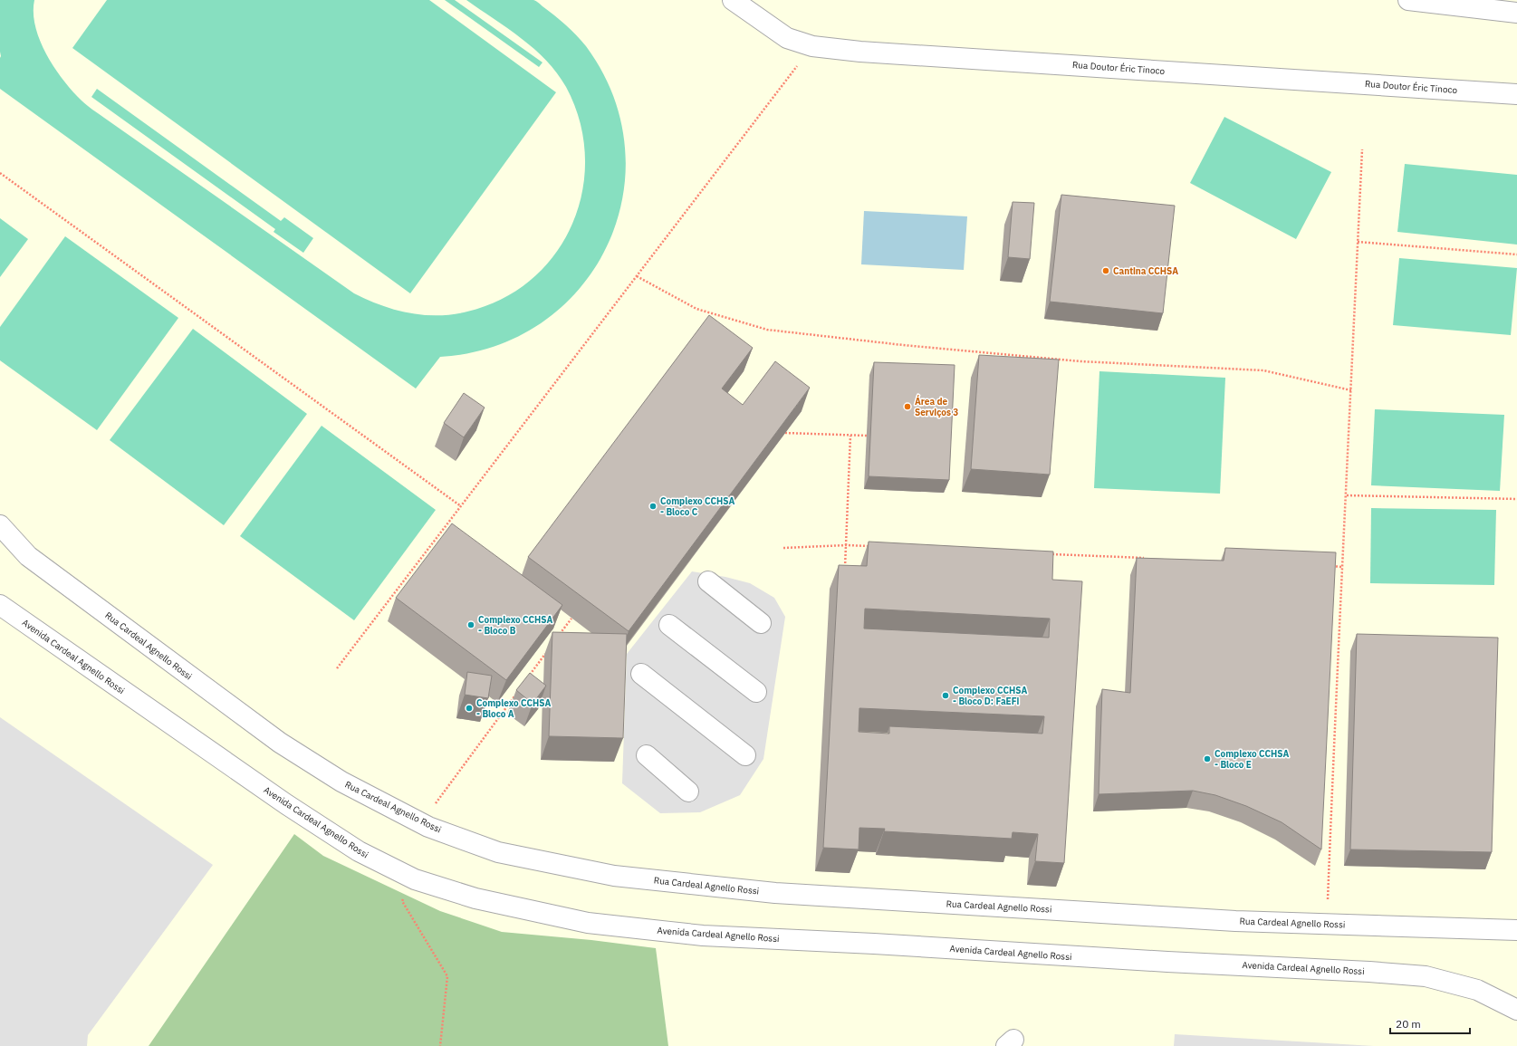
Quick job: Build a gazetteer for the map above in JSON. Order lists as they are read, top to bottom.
{
  "streets": {
    "street": ["Rua Doutor Éric Tinoco", "Rua Cardeal Agnello Rossi", "Avenida Cardeal Agnello Rossi"]
  },
  "places": [
    "Cantina CCHSA",
    "Área de Serviços 3",
    "Complexo CCHSA - Bloco C",
    "Complexo CCHSA - Bloco B",
    "Complexo CCHSA - Bloco D: FaEFi",
    "Complexo CCHSA - Bloco A",
    "Complexo CCHSA - Bloco E"
  ],
  "scale_bar": "20 m"
}
